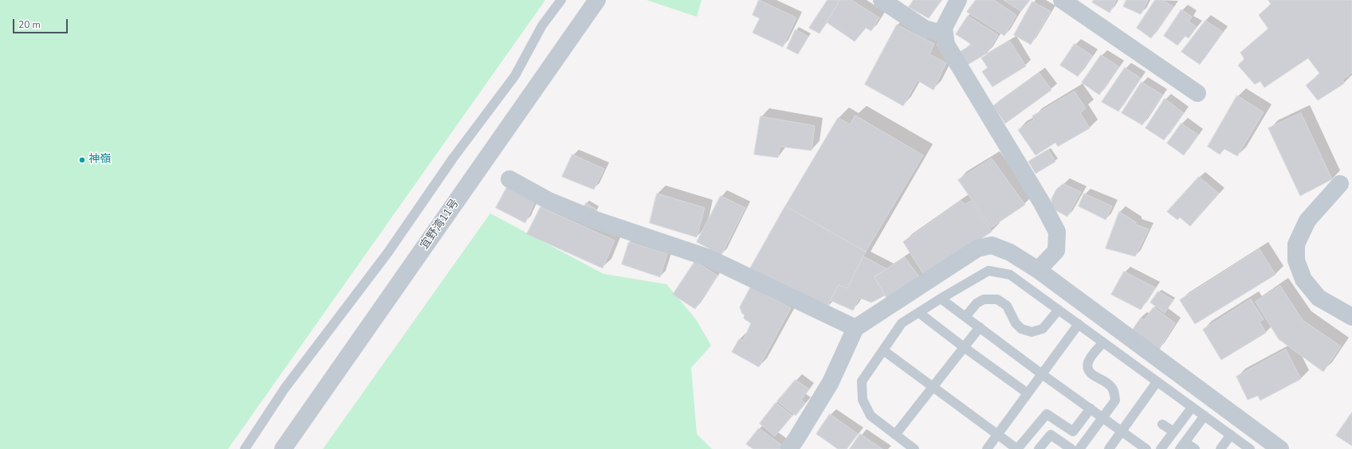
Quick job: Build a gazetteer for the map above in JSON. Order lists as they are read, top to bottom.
{
  "streets": {
    "street": ["宜野湾11号"]
  },
  "places": ["神嶺"],
  "scale_bar": "20 m"
}
